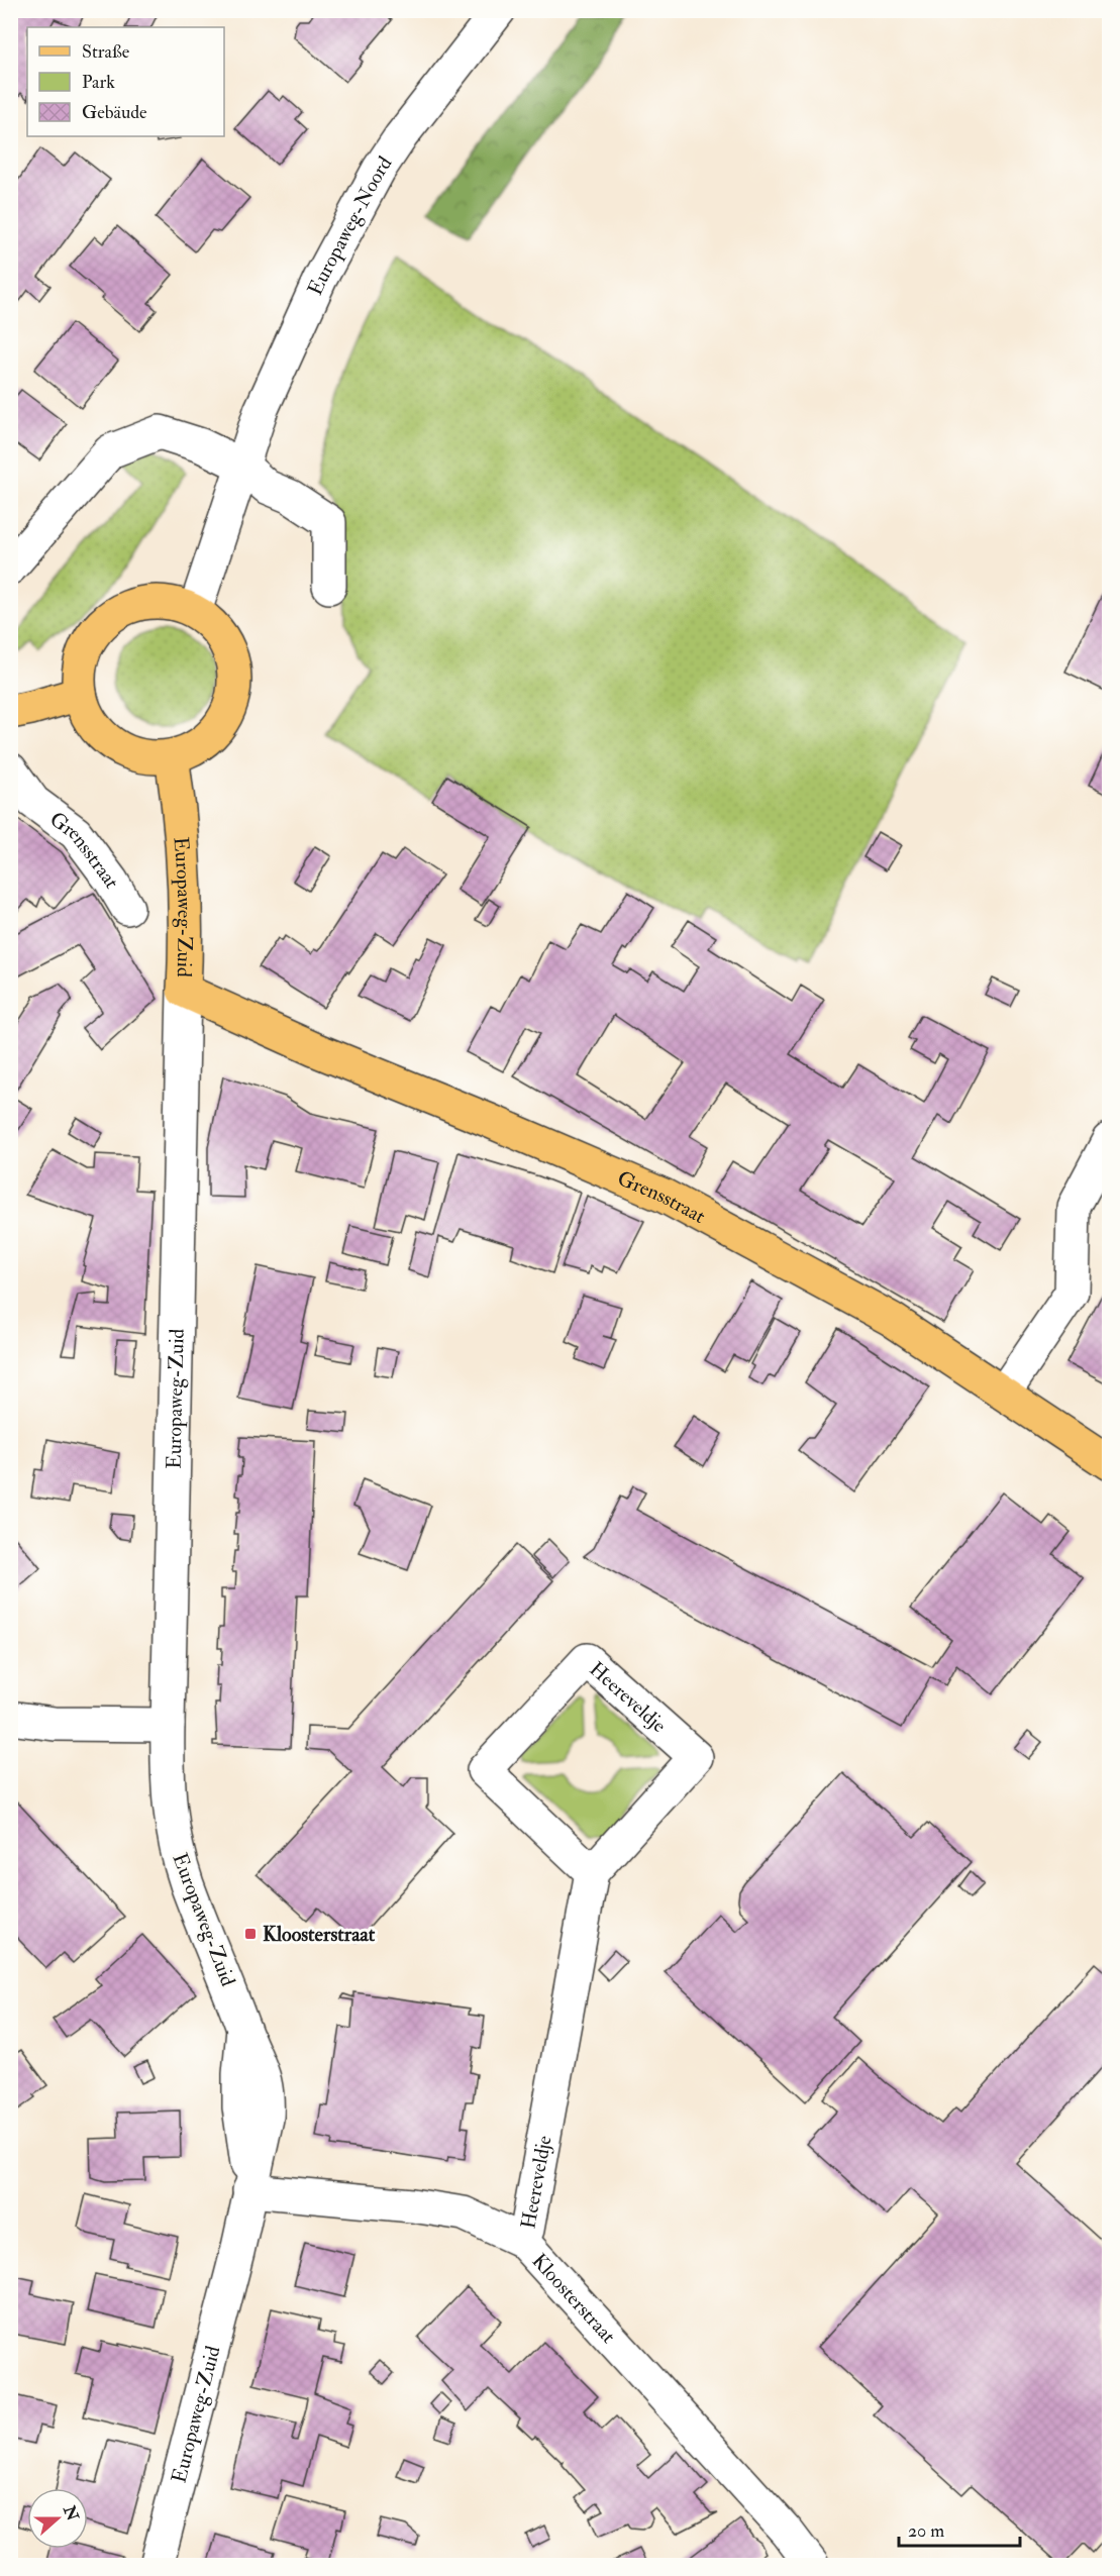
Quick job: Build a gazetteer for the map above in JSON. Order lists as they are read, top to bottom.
{
  "streets": {
    "main road": ["Grensstraat", "Europaweg-Zuid"],
    "street": ["Europaweg-Noord", "Heereveldje", "Kloosterstraat"]
  },
  "crossings": [
    ["Europaweg-Noord", "Europaweg-Zuid"],
    ["Grensstraat", "Europaweg-Zuid"],
    ["Europaweg-Zuid", "Kloosterstraat"],
    ["Heereveldje", "Kloosterstraat"]
  ],
  "places": {
    "transit": ["Kloosterstraat"]
  },
  "legend": ["Straße", "Park", "Gebäude"],
  "scale_bar": "20 m",
  "north": "right"
}
